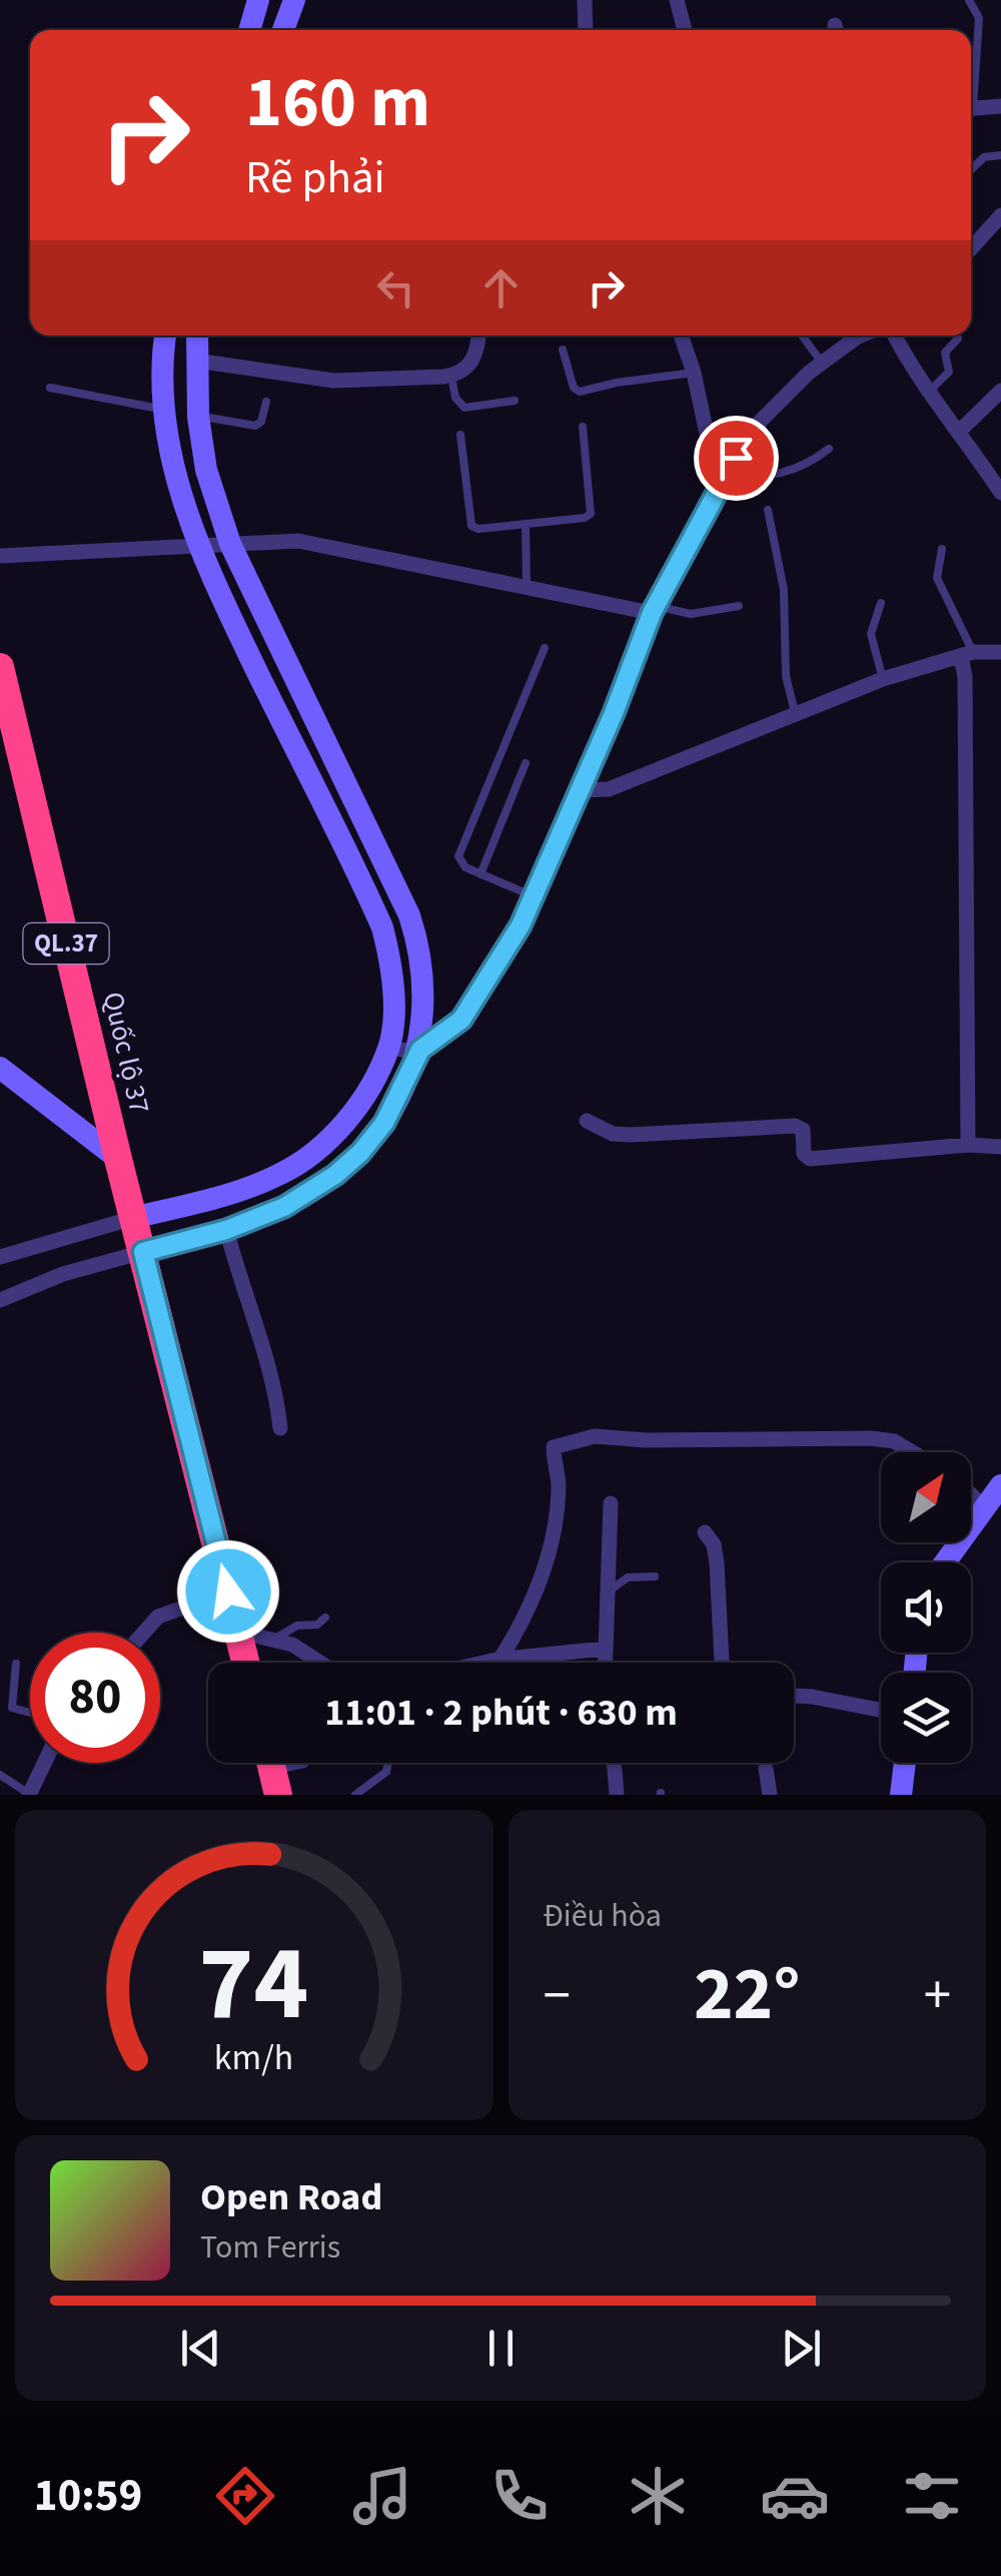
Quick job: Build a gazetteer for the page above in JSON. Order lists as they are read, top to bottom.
{
  "streets": {
    "highway": ["QL.37", "Quốc lộ 37"]
  },
  "north": "top right",
  "page": {
    "turn": ["160 m", "Rẽ phải"],
    "limit": "80",
    "trip": "11:01 · 2 phút · 630 m",
    "tile": "Điều hòa",
    "heat": ["−", "22°", "+"],
    "song": ["Open Road", "Tom Ferris"],
    "tabs": "10:59",
    "gauge": ["74", "km/h"]
  }
}
